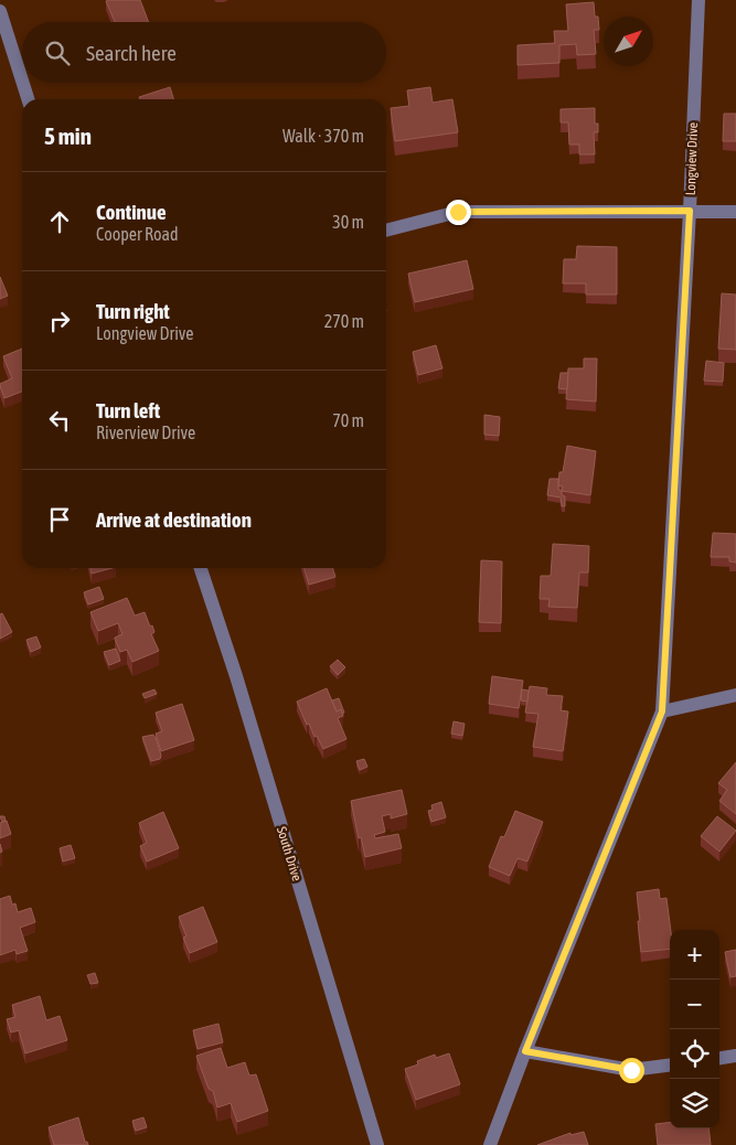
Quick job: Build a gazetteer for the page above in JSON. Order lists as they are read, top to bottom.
{
  "streets": {
    "street": ["Longview Drive", "South Drive"]
  },
  "north": "top right",
  "page": {
    "search": "Search here",
    "heading": ["5 min", "Walk · 370 m"],
    "list": [
      ["Continue", "Cooper Road", "30 m"],
      ["Turn right", "Longview Drive", "270 m"],
      ["Turn left", "Riverview Drive", "70 m"],
      "Arrive at destination"
    ],
    "map_buttons": ["+", "−"]
  }
}
